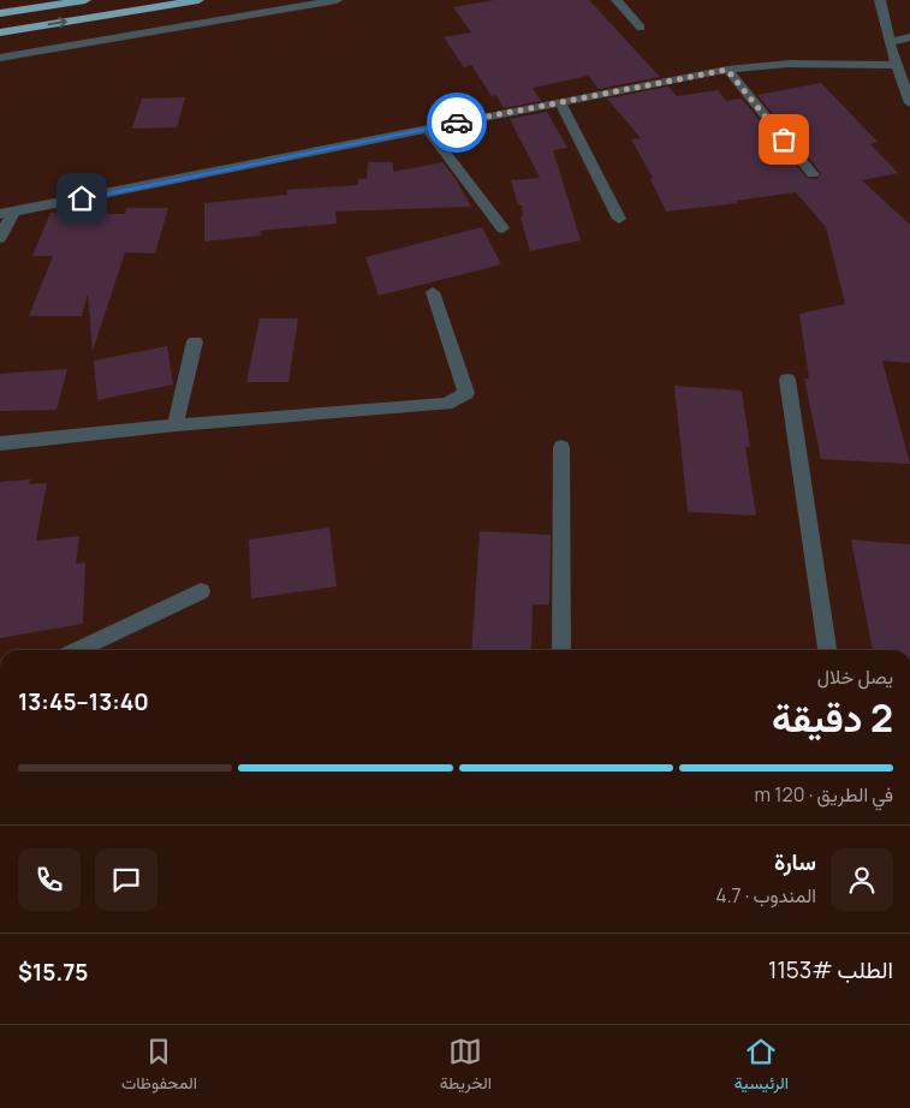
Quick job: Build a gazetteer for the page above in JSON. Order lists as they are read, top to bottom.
{
  "page": {
    "heading": ["2 دقيقة", "يصل خلال", "13:40–13:45"],
    "panel": [
      "سارة",
      "المندوب · 4.7",
      "الطلب #1153",
      "$15.75"
    ],
    "bar": "في الطريق · 120 m",
    "tabs": ["الرئيسية", "الخريطة", "المحفوظات"]
  }
}
